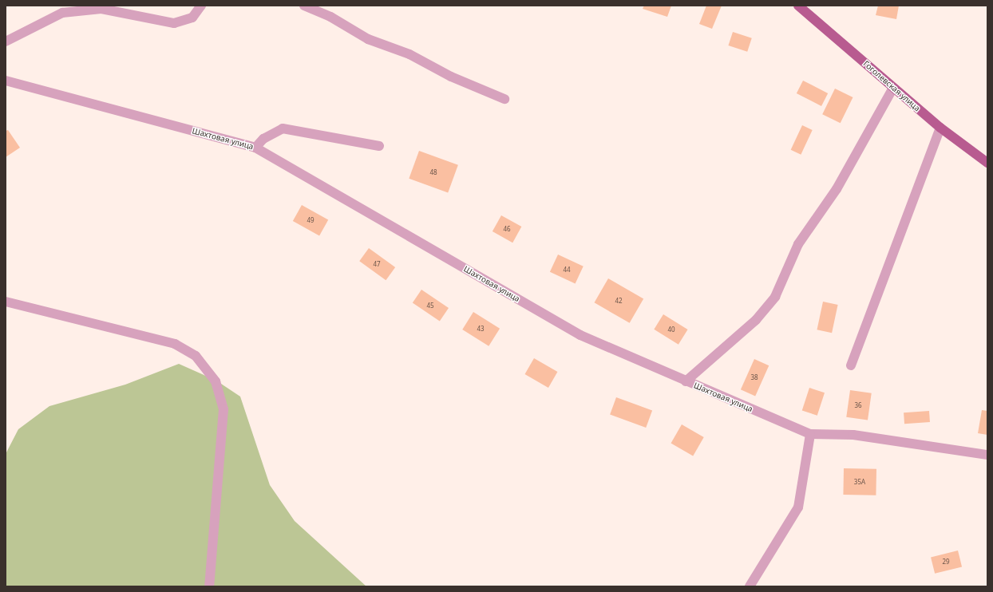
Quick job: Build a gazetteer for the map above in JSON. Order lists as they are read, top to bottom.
{
  "streets": {
    "main road": ["Гоголевская улица"],
    "street": ["Шахтовая улица"]
  },
  "house_numbers": [
    "48",
    "49",
    "46",
    "47",
    "44",
    "42",
    "45",
    "43",
    "40",
    "38",
    "36",
    "35А",
    "29"
  ]
}
